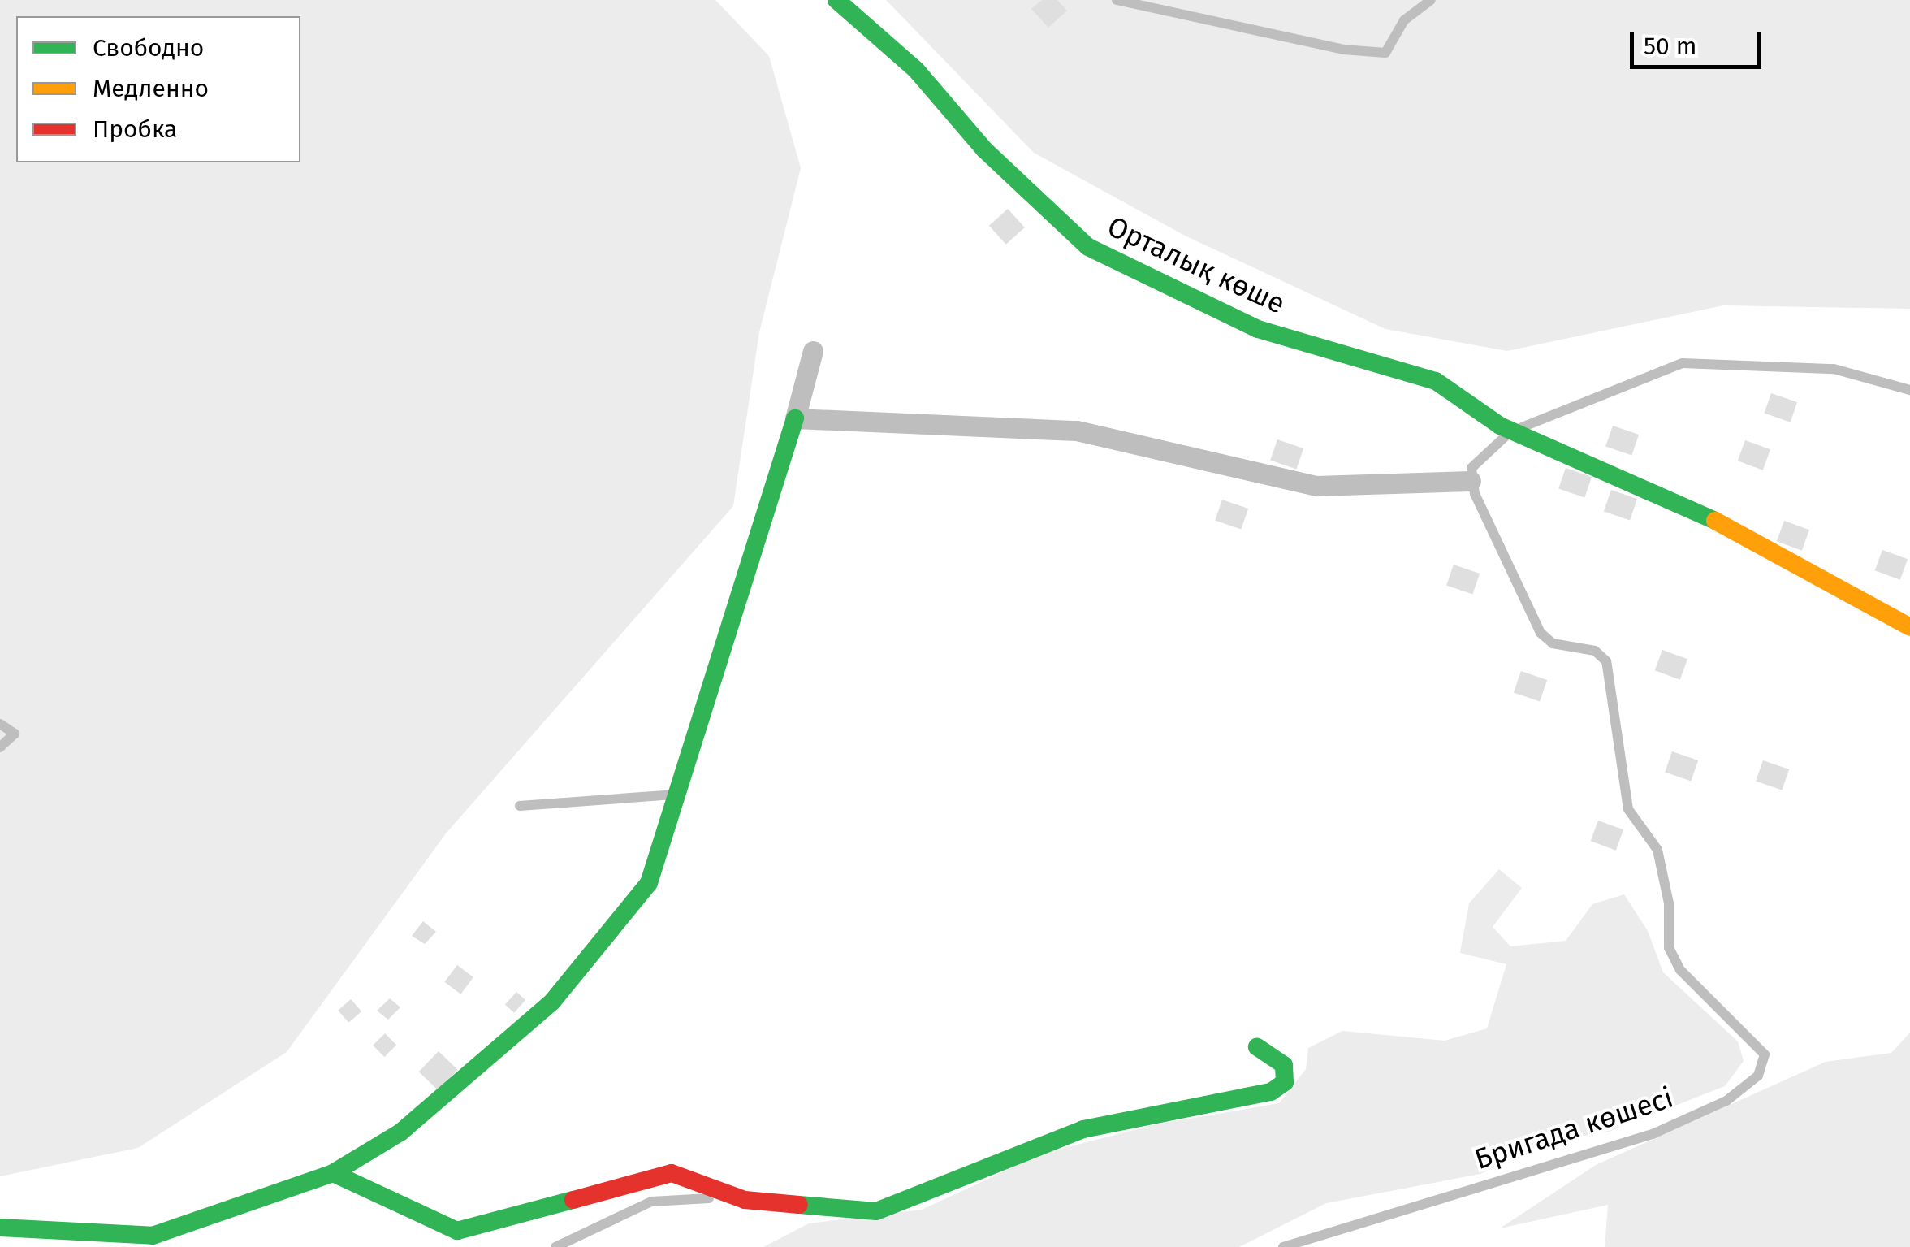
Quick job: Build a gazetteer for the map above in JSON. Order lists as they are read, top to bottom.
{
  "streets": {
    "street": ["Орталық көше"],
    "lane": ["Бригада көшесі"]
  },
  "legend": ["Свободно", "Медленно", "Пробка"],
  "scale_bar": "50 m"
}
